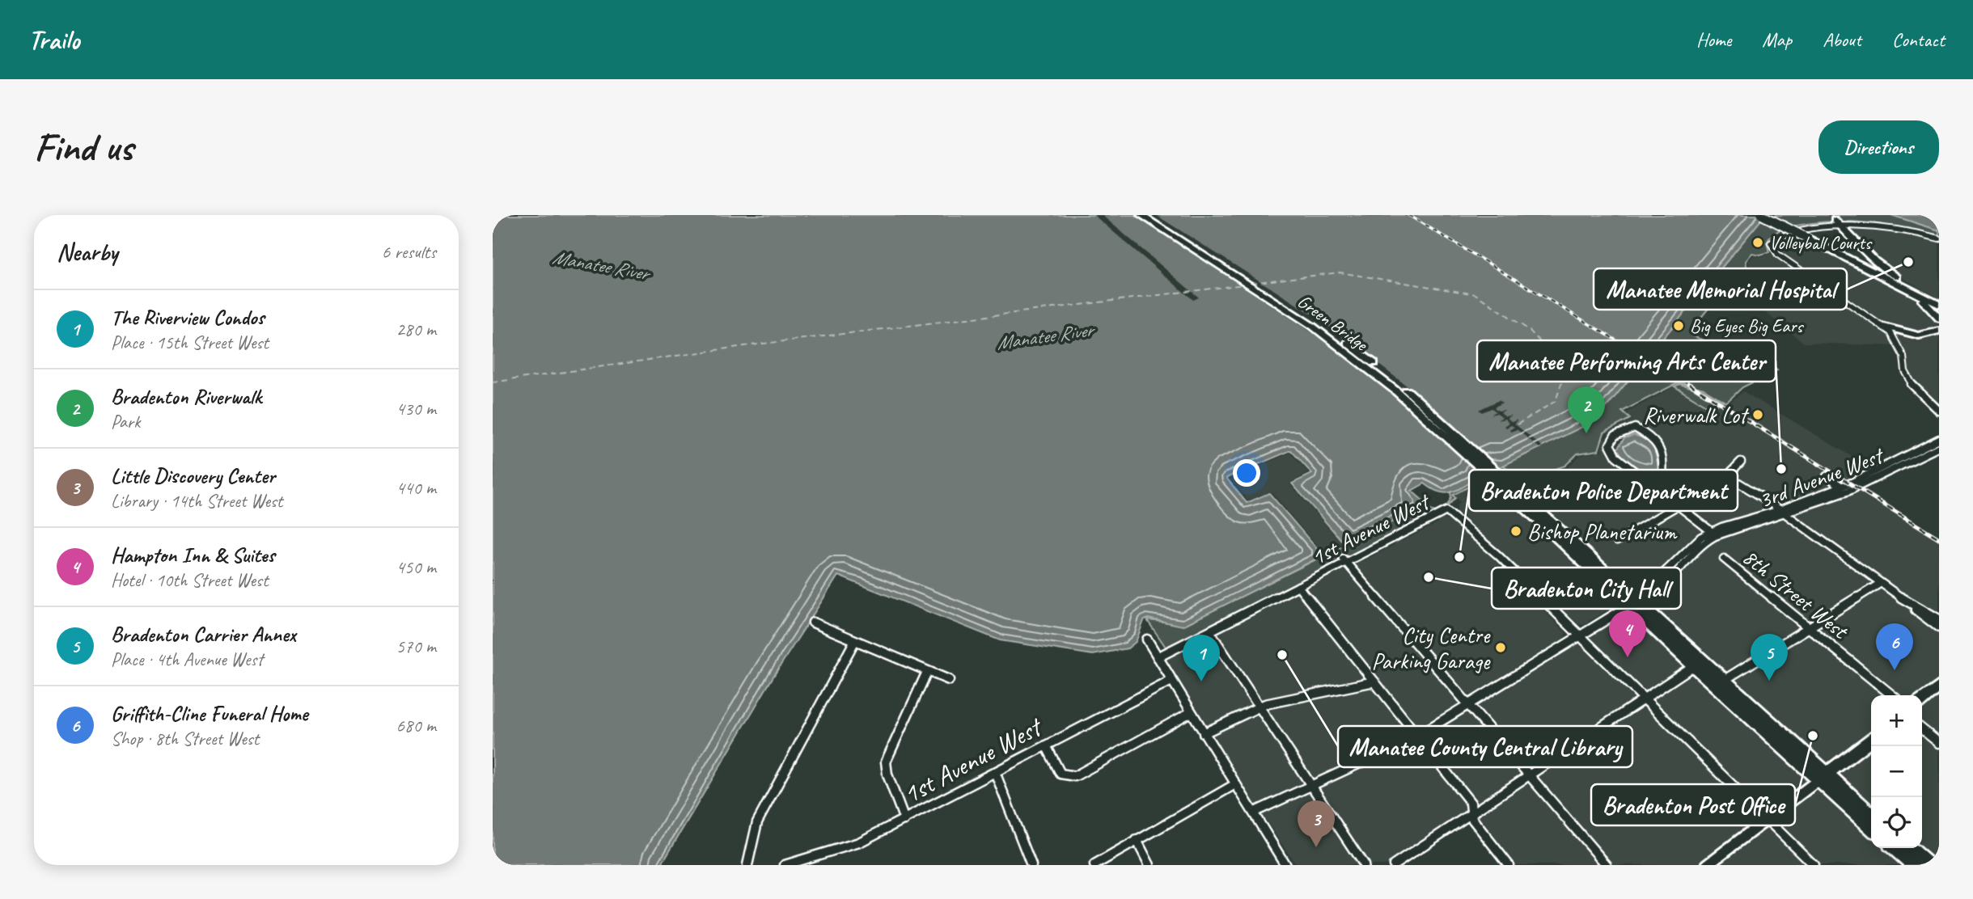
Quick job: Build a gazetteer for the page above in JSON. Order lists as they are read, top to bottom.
{
  "streets": {
    "main road": ["Green Bridge"],
    "street": ["3rd Avenue West", "1st Avenue West", "8th Street West"]
  },
  "crossings": [
    ["3rd Avenue West", "1st Avenue West"]
  ],
  "water": ["Manatee River"],
  "places": [
    "Volleyball Courts",
    "Manatee Memorial Hospital",
    "Big Eyes Big Ears",
    "Riverwalk Lot",
    "Manatee Performing Arts Center",
    "Bishop Planetarium",
    "Bradenton Police Department",
    "Bradenton City Hall",
    "City Centre Parking Garage",
    "Manatee County Central Library",
    "Bradenton Post Office"
  ],
  "page": {
    "header": "Trailo",
    "nav": [
      "Home",
      "Map",
      "About",
      "Contact"
    ],
    "buttons": "Directions",
    "title": "Find us",
    "heading": ["Nearby", "6 results"],
    "list": [
      {
        "mark": "1",
        "name": "The Riverview Condos",
        "note": "Place · 15th Street West",
        "value": "280 m"
      },
      {
        "mark": "2",
        "name": "Bradenton Riverwalk",
        "note": "Park",
        "value": "430 m"
      },
      {
        "mark": "3",
        "name": "Little Discovery Center",
        "note": "Library · 14th Street West",
        "value": "440 m"
      },
      {
        "mark": "4",
        "name": "Hampton Inn & Suites",
        "note": "Hotel · 10th Street West",
        "value": "450 m"
      },
      {
        "mark": "5",
        "name": "Bradenton Carrier Annex",
        "note": "Place · 4th Avenue West",
        "value": "570 m"
      },
      {
        "mark": "6",
        "name": "Griffith-Cline Funeral Home",
        "note": "Shop · 8th Street West",
        "value": "680 m"
      }
    ],
    "pins": [
      "2",
      "4",
      "6",
      "5",
      "1",
      "3"
    ],
    "map_buttons": ["+", "−"]
  }
}
